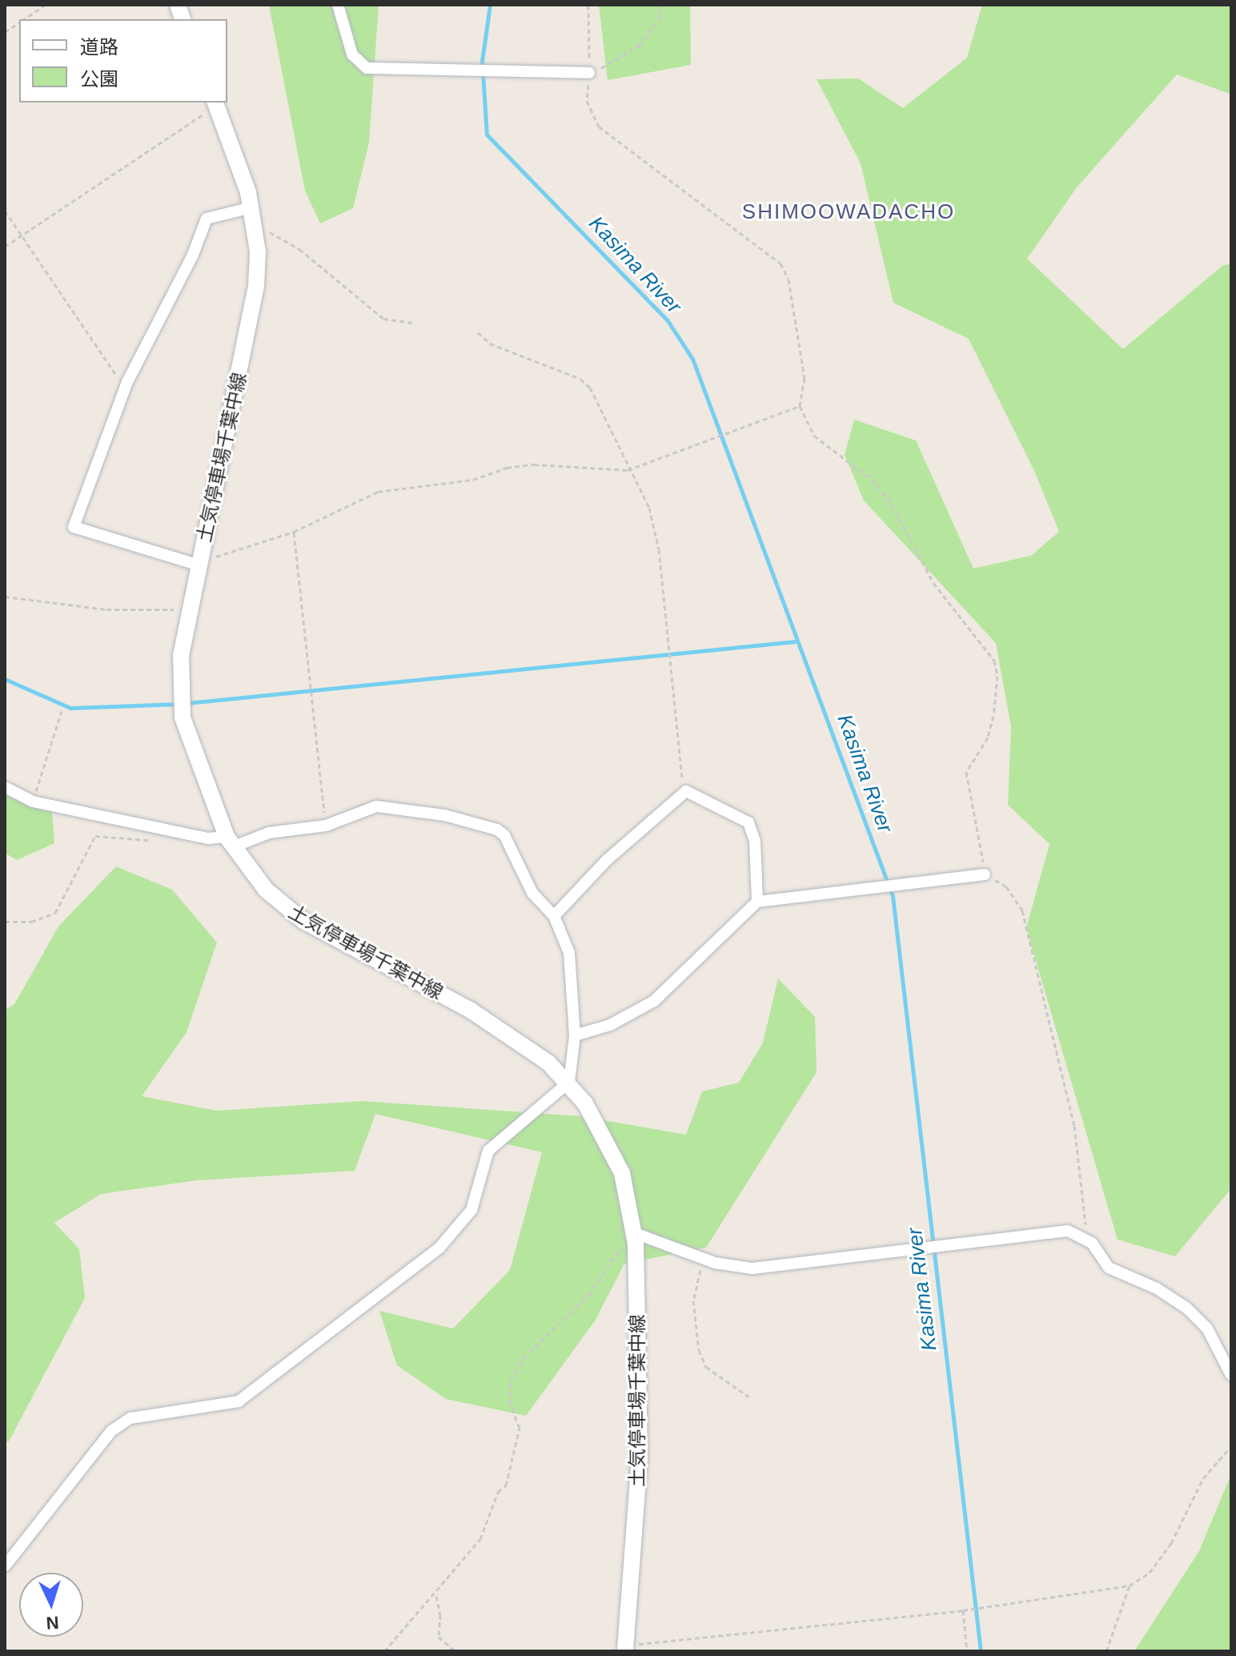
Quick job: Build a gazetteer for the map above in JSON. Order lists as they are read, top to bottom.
{
  "streets": {
    "main road": ["土気停車場千葉中線"]
  },
  "districts": ["SHIMOOWADACHO"],
  "water": ["Kasima River"],
  "legend": ["道路", "公園"],
  "north": "bottom"
}
